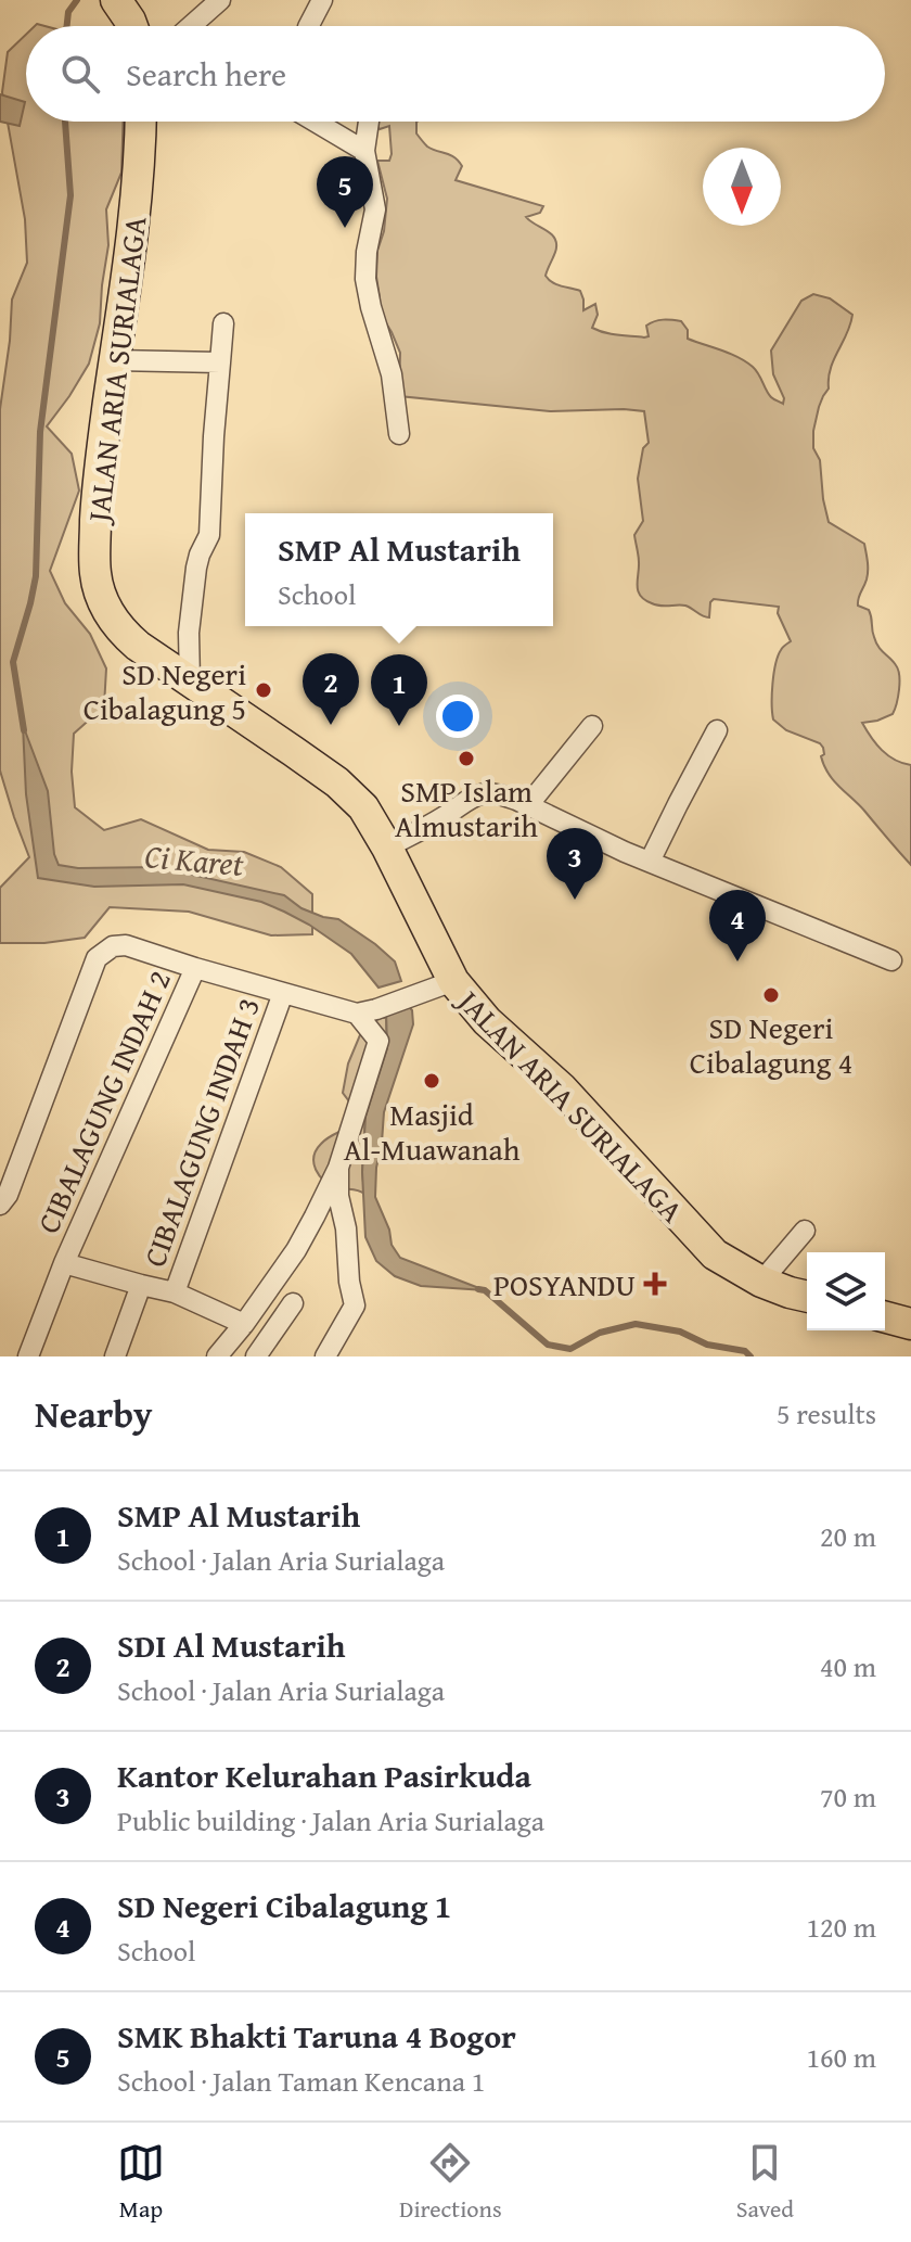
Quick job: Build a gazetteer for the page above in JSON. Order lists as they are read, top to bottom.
{
  "streets": {
    "main road": ["JALAN ARIA SURIALAGA"],
    "street": ["CIBALAGUNG INDAH 2", "CIBALAGUNG INDAH 3"]
  },
  "crossings": [
    ["CIBALAGUNG INDAH 2", "CIBALAGUNG INDAH 3"]
  ],
  "water": ["Ci Karet"],
  "places": {
    "other": [
      "SD Negeri Cibalagung 5",
      "SMP Islam Almustarih",
      "SD Negeri Cibalagung 4",
      "Masjid Al-Muawanah"
    ],
    "health": ["POSYANDU"]
  },
  "north": "bottom",
  "page": {
    "search": "Search here",
    "pins": [
      "5",
      "2",
      "1",
      "3",
      "4"
    ],
    "popup": ["SMP Al Mustarih", "School"],
    "heading": ["Nearby", "5 results"],
    "list": [
      {
        "mark": "1",
        "name": "SMP Al Mustarih",
        "note": "School · Jalan Aria Surialaga",
        "value": "20 m"
      },
      {
        "mark": "2",
        "name": "SDI Al Mustarih",
        "note": "School · Jalan Aria Surialaga",
        "value": "40 m"
      },
      {
        "mark": "3",
        "name": "Kantor Kelurahan Pasirkuda",
        "note": "Public building · Jalan Aria Surialaga",
        "value": "70 m"
      },
      {
        "mark": "4",
        "name": "SD Negeri Cibalagung 1",
        "note": "School",
        "value": "120 m"
      },
      {
        "mark": "5",
        "name": "SMK Bhakti Taruna 4 Bogor",
        "note": "School · Jalan Taman Kencana 1",
        "value": "160 m"
      }
    ],
    "nav": ["Map", "Directions", "Saved"]
  }
}
